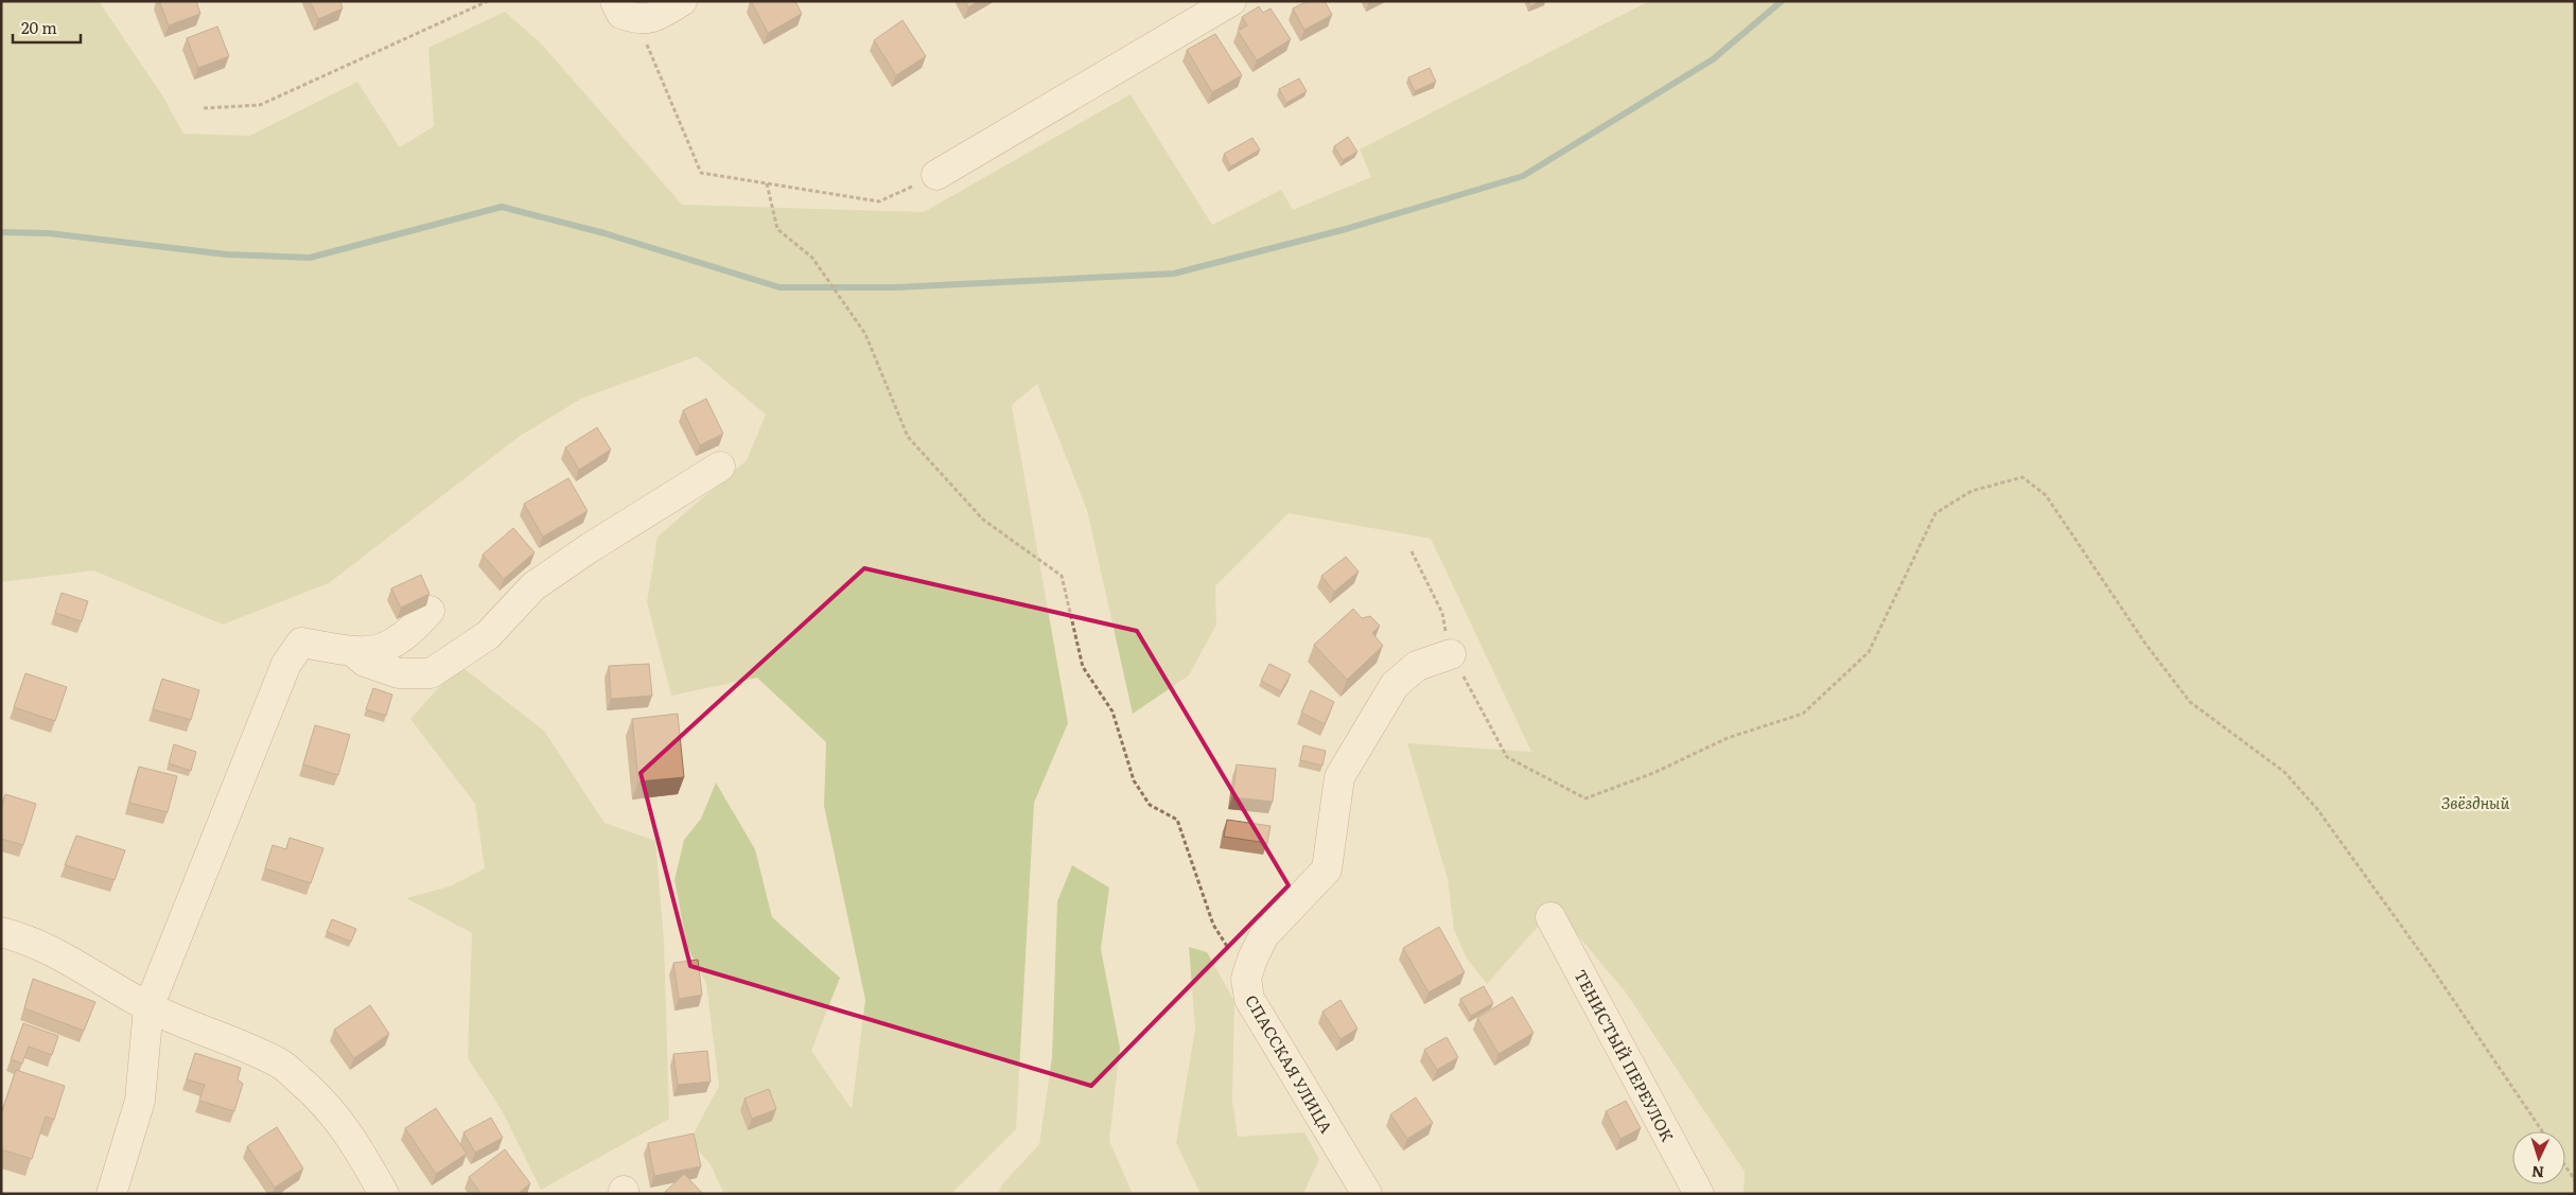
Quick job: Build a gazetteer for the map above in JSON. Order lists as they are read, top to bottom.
{
  "streets": {
    "street": ["ТЕНИСТЫЙ ПЕРЕУЛОК", "СПАССКАЯ УЛИЦА"]
  },
  "parks": ["Звёздный"],
  "scale_bar": "20 m",
  "north": "bottom"
}
